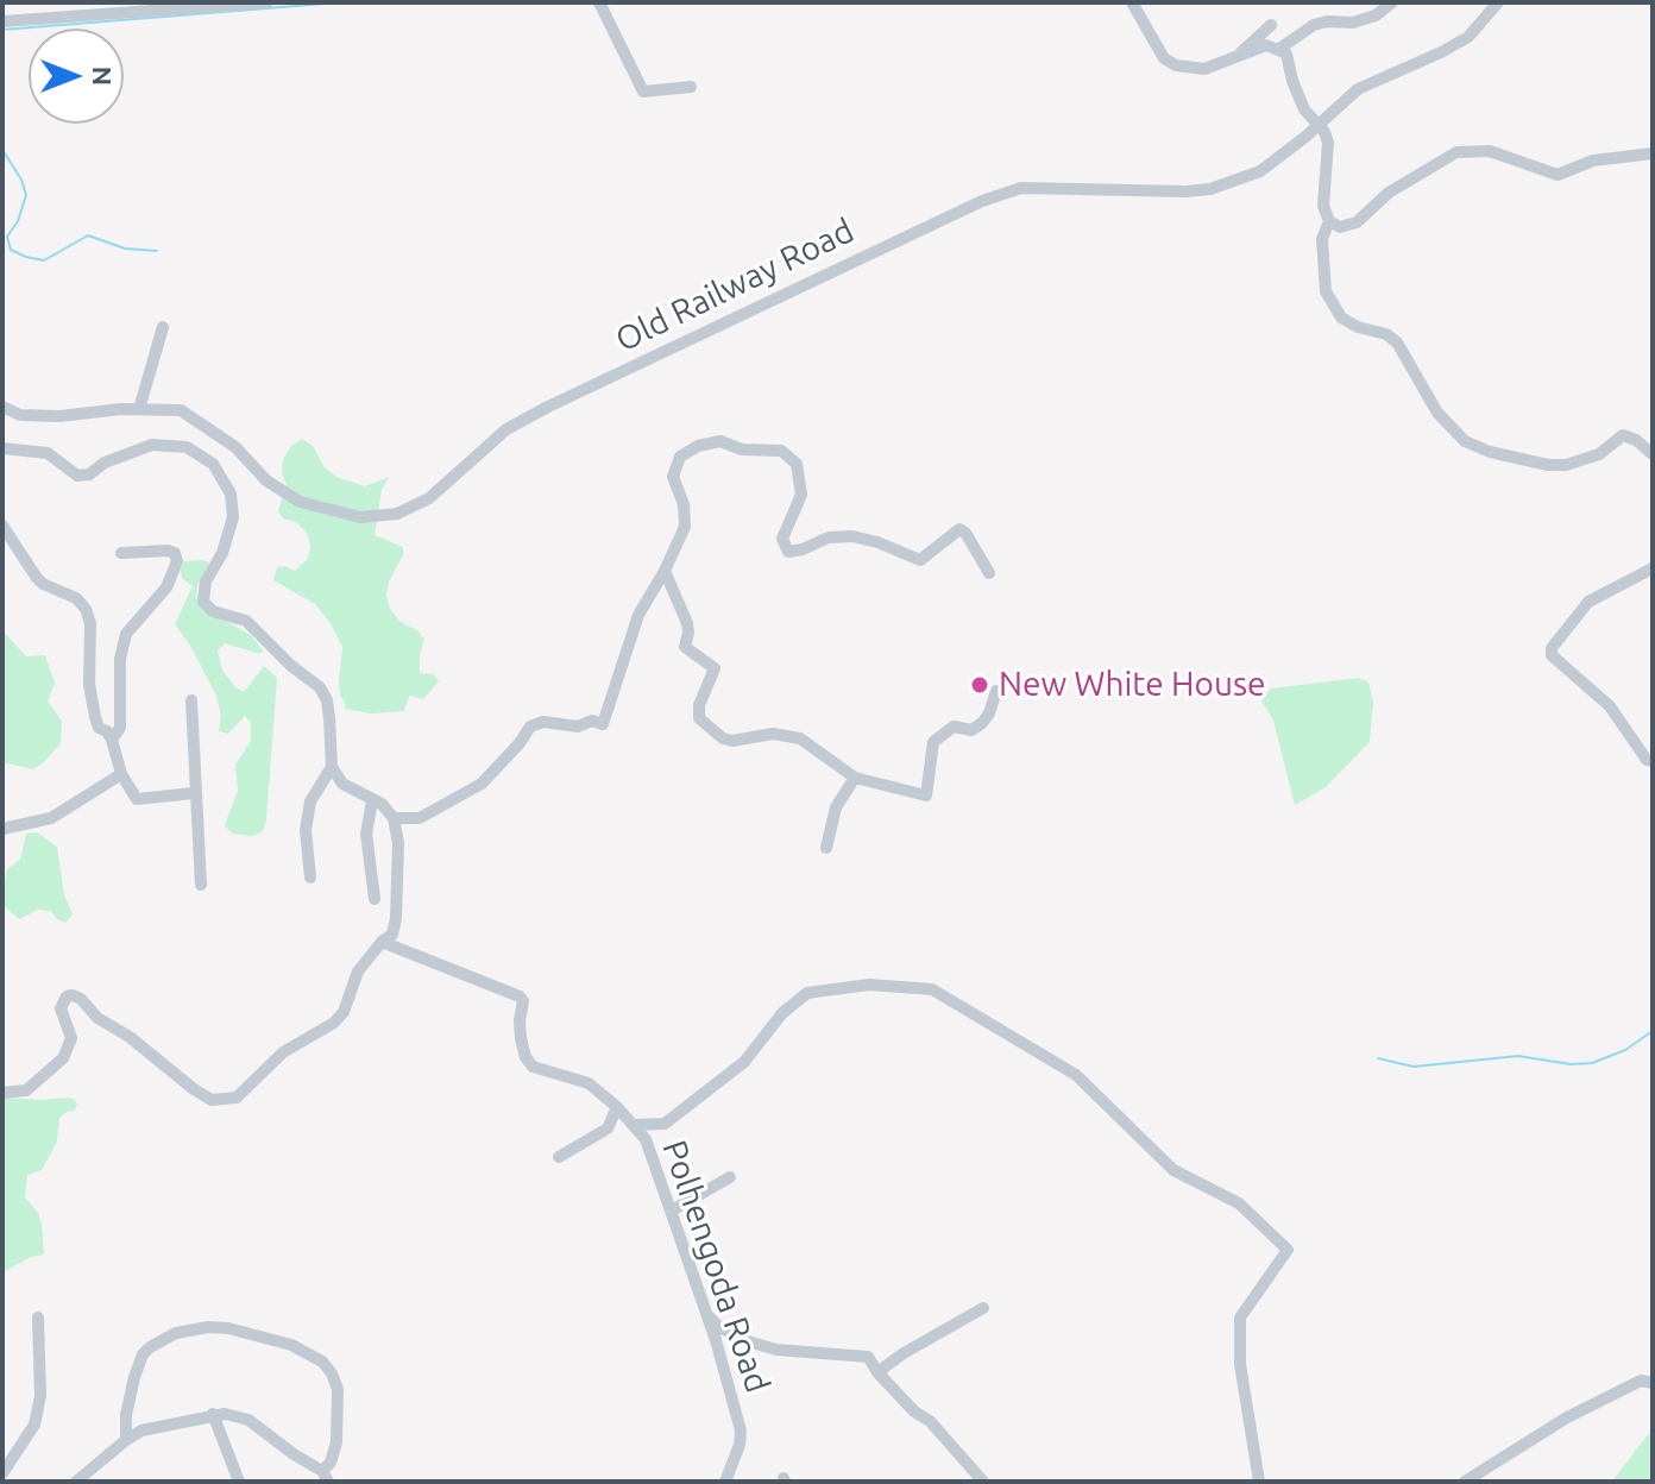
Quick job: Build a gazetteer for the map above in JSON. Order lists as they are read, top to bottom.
{
  "streets": {
    "street": ["Old Railway Road", "Polhengoda Road"]
  },
  "places": ["New White House"],
  "north": "right"
}
